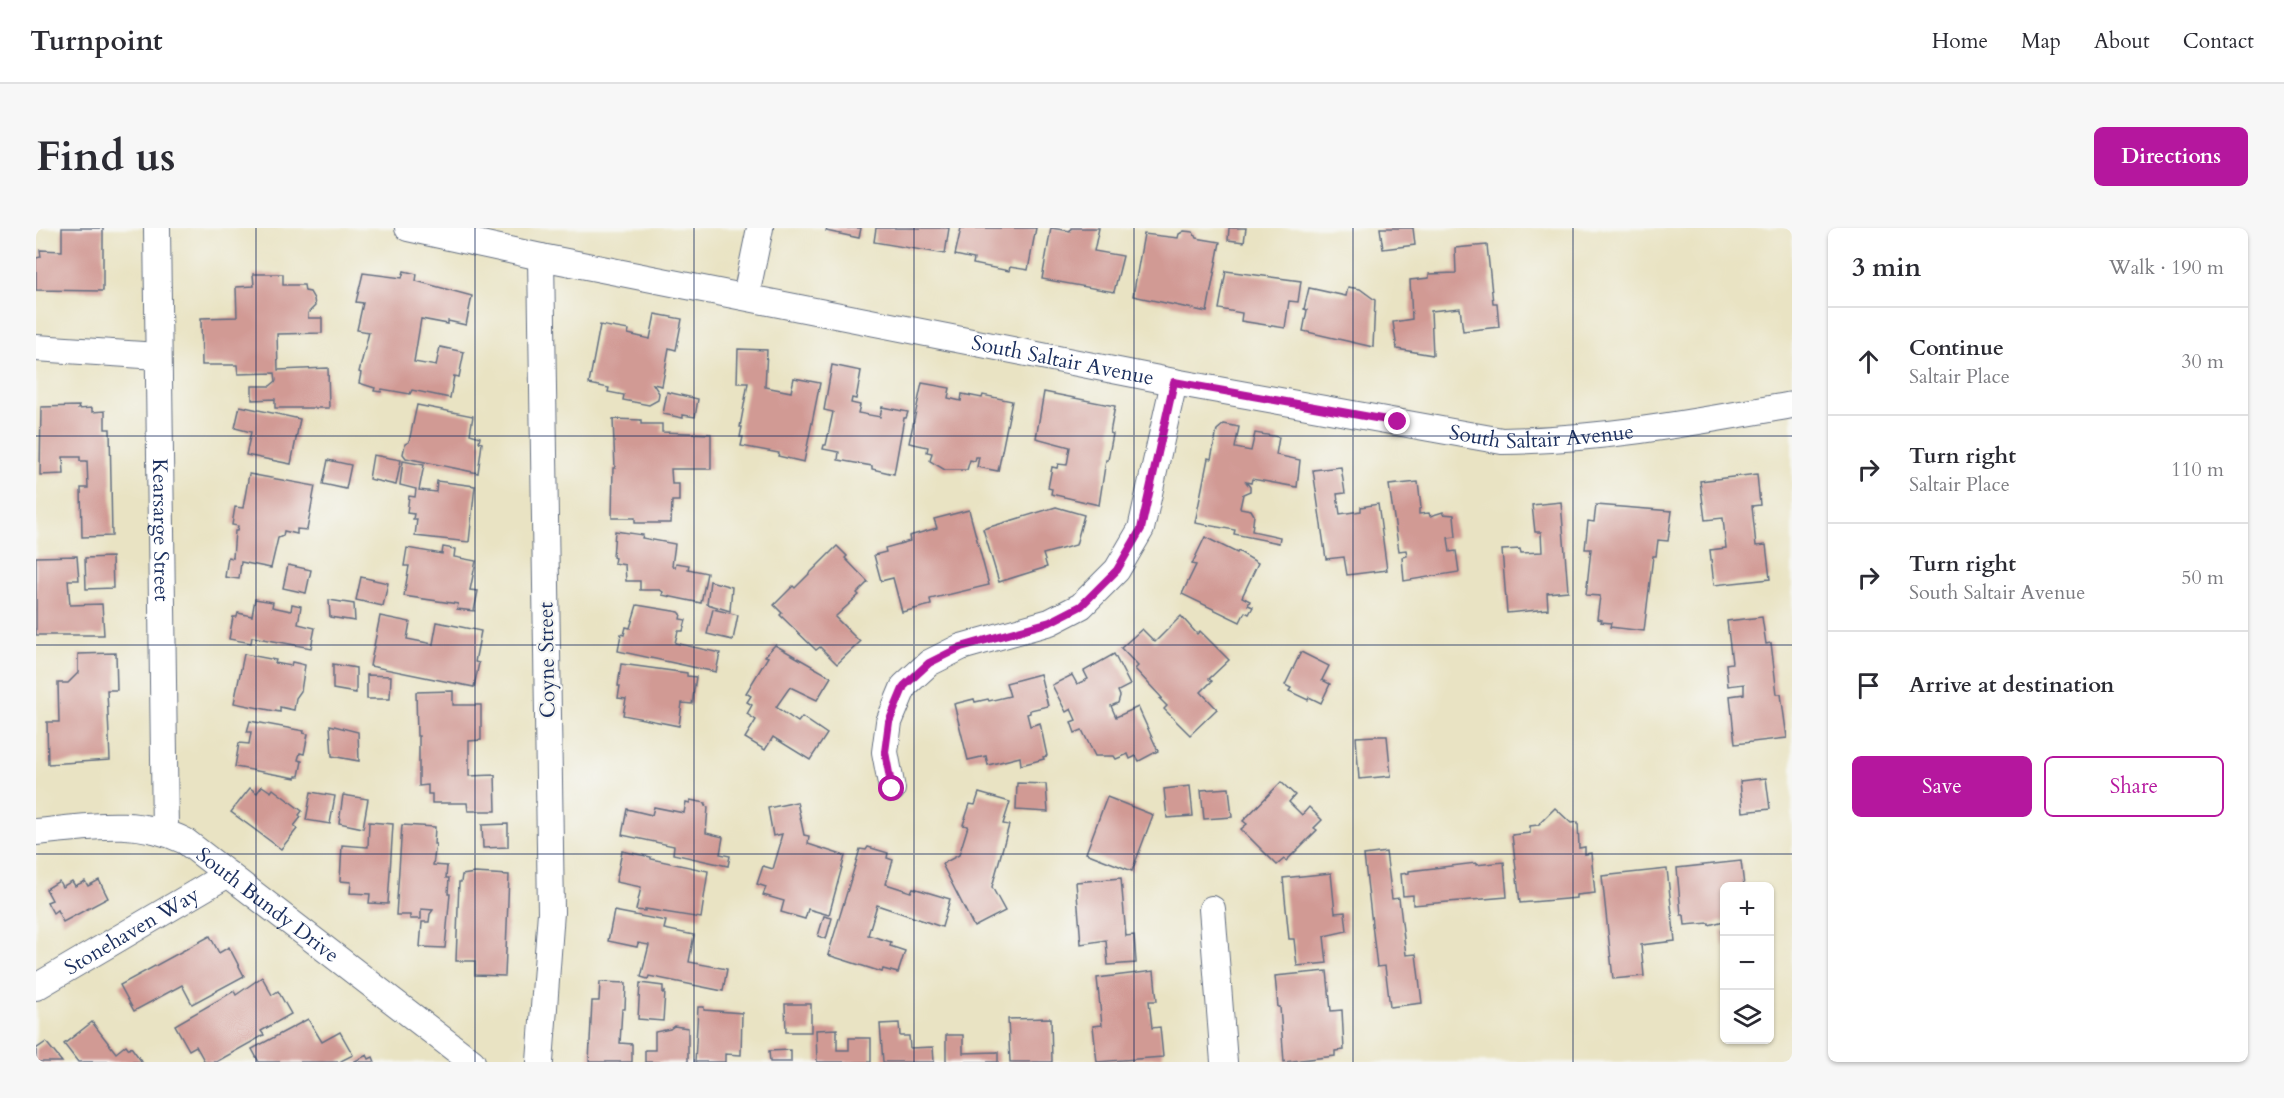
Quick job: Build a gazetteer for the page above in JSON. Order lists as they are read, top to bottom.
{
  "streets": {
    "street": [
      "South Saltair Avenue",
      "Kearsarge Street",
      "Coyne Street",
      "South Bundy Drive",
      "Stonehaven Way"
    ]
  },
  "crossings": [
    ["South Saltair Avenue", "Coyne Street"],
    ["Kearsarge Street", "South Bundy Drive"],
    ["South Bundy Drive", "Stonehaven Way"]
  ],
  "page": {
    "header": "Turnpoint",
    "nav": [
      "Home",
      "Map",
      "About",
      "Contact"
    ],
    "buttons": [
      "Directions",
      ["Save", "Share"]
    ],
    "title": "Find us",
    "heading": ["3 min", "Walk · 190 m"],
    "list": [
      ["Continue", "Saltair Place", "30 m"],
      ["Turn right", "Saltair Place", "110 m"],
      ["Turn right", "South Saltair Avenue", "50 m"],
      "Arrive at destination"
    ],
    "map_buttons": ["+", "−"]
  }
}
